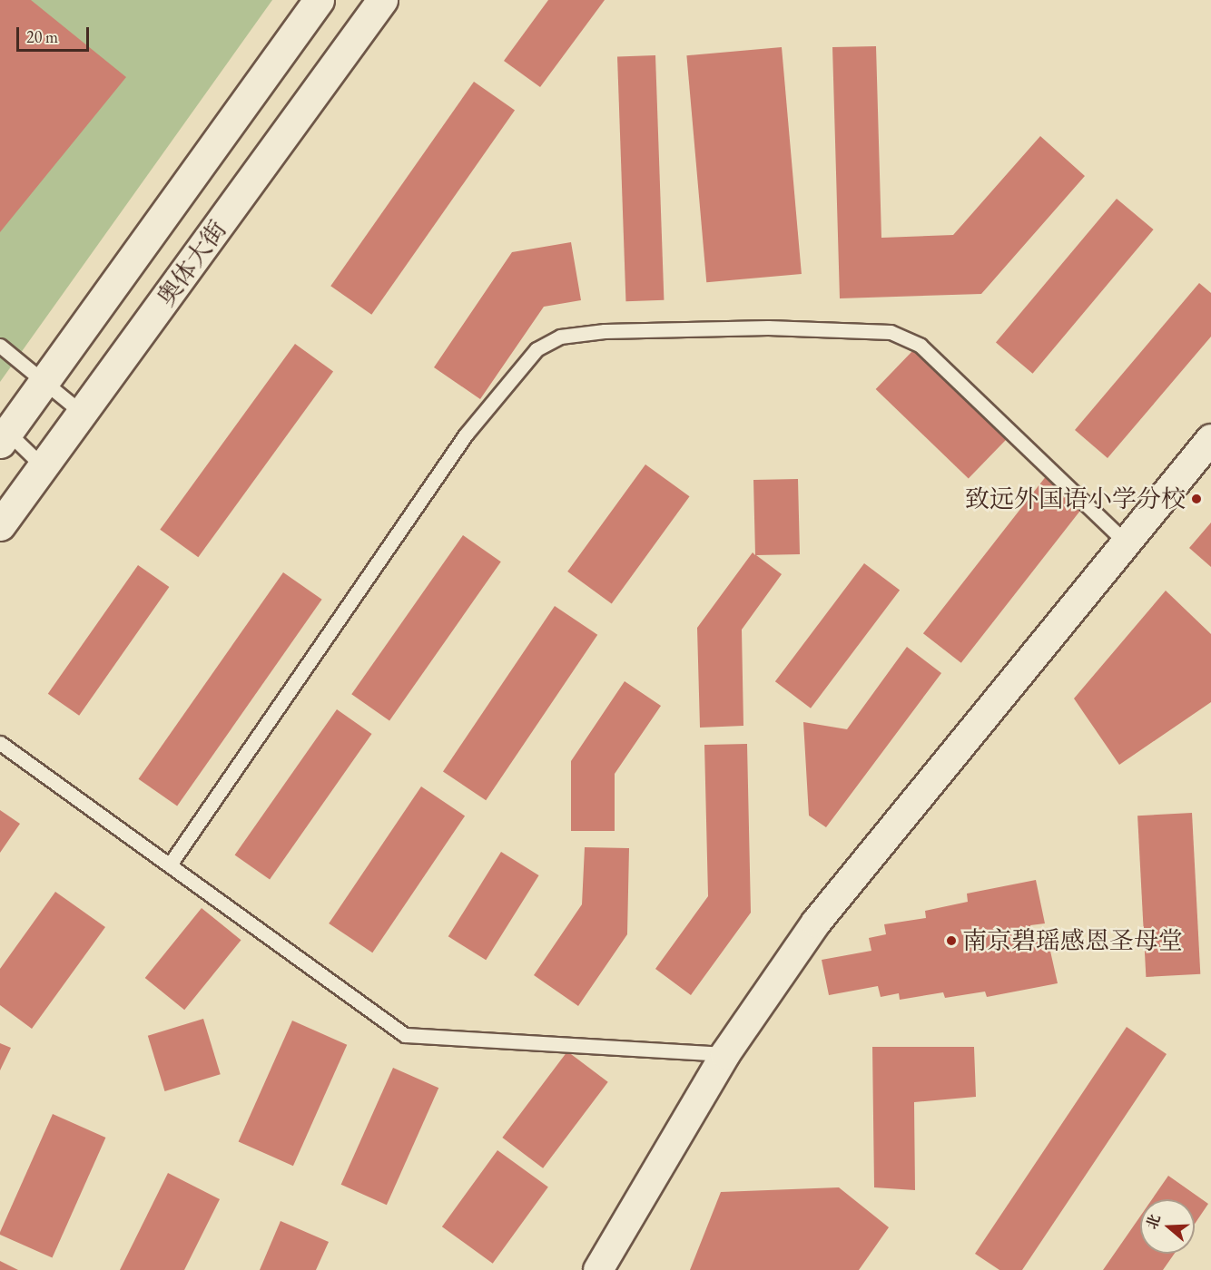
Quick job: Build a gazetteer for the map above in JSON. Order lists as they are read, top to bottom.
{
  "streets": {
    "main road": ["奥体大街"]
  },
  "places": ["致远外国语小学分校", "南京碧瑶感恩圣母堂"],
  "scale_bar": "20 m",
  "north": "left"
}
